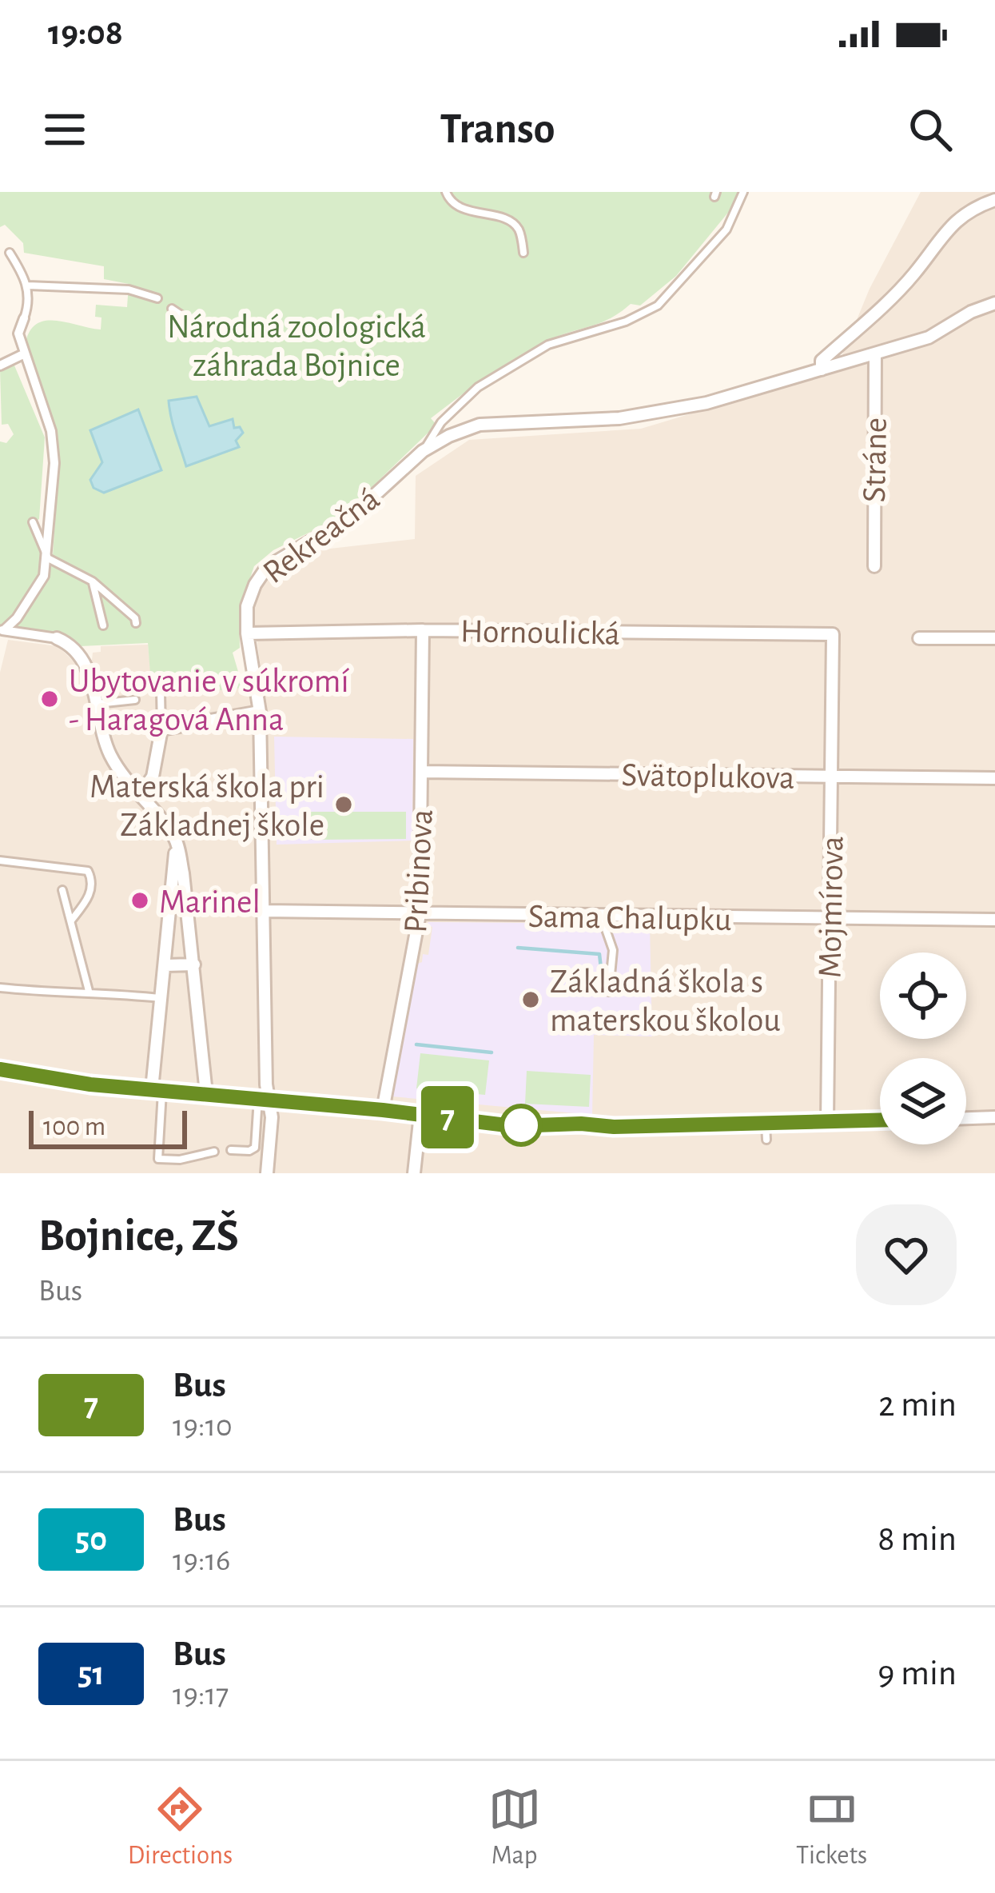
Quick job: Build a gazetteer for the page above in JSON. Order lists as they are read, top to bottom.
{
  "streets": {
    "street": [
      "Stráne",
      "Rekreačná",
      "Hornoulická",
      "Svätoplukova",
      "Pribinova",
      "Mojmírova",
      "Sama Chalupku"
    ]
  },
  "crossings": [
    ["Stráne", "Rekreačná"],
    ["Rekreačná", "Hornoulická"],
    ["Rekreačná", "Sama Chalupku"],
    ["Hornoulická", "Pribinova"],
    ["Hornoulická", "Mojmírova"],
    ["Svätoplukova", "Pribinova"],
    ["Svätoplukova", "Mojmírova"],
    ["Pribinova", "Sama Chalupku"],
    ["Mojmírova", "Sama Chalupku"]
  ],
  "parks": ["Národná zoologická záhrada Bojnice"],
  "places": [
    "Ubytovanie v súkromí - Haragová Anna",
    "Materská škola pri Základnej škole",
    "Marinel",
    "Základná škola s materskou školou"
  ],
  "lines": ["bus line 7"],
  "scale_bar": "100 m",
  "page": {
    "status": "19:08",
    "header": "Transo",
    "on_map": "7",
    "scale": "100 m",
    "heading": ["Bojnice, ZŠ", "Bus"],
    "list": [
      {
        "mark": "7",
        "name": "Bus",
        "note": "19:10",
        "value": "2 min"
      },
      {
        "mark": "50",
        "name": "Bus",
        "note": "19:16",
        "value": "8 min"
      },
      {
        "mark": "51",
        "name": "Bus",
        "note": "19:17",
        "value": "9 min"
      }
    ],
    "tabs": ["Directions", "Map", "Tickets"]
  }
}
